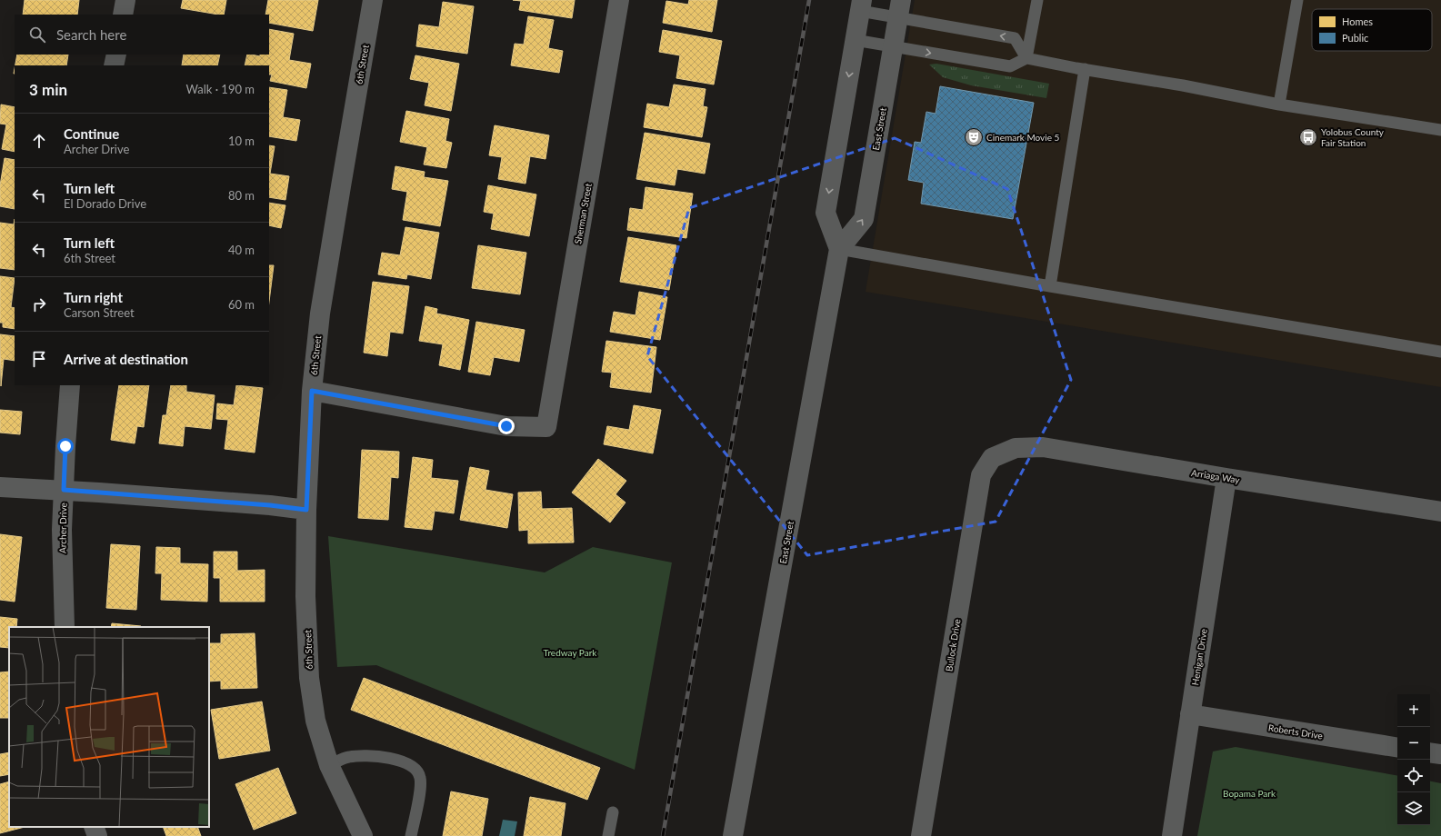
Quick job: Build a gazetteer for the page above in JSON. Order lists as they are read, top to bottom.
{
  "streets": {
    "street": [
      "6th Street",
      "East Street",
      "Sherman Street",
      "Arriaga Way",
      "Archer Drive",
      "Bullock Drive",
      "Henigan Drive",
      "Roberts Drive"
    ]
  },
  "crossings": [
    ["6th Street", "Sherman Street"],
    ["Arriaga Way", "Bullock Drive"],
    ["Arriaga Way", "Henigan Drive"],
    ["Henigan Drive", "Roberts Drive"]
  ],
  "parks": ["Tredway Park", "Bopama Park"],
  "places": {
    "theatre": ["Cinemark Movie 5"],
    "bus stop": ["Yolobus County Fair Station"]
  },
  "legend": ["Homes", "Public"],
  "page": {
    "search": "Search here",
    "heading": ["3 min", "Walk · 190 m"],
    "list": [
      ["Continue", "Archer Drive", "10 m"],
      ["Turn left", "El Dorado Drive", "80 m"],
      ["Turn left", "6th Street", "40 m"],
      ["Turn right", "Carson Street", "60 m"],
      "Arrive at destination"
    ],
    "map_buttons": ["+", "−"]
  }
}
